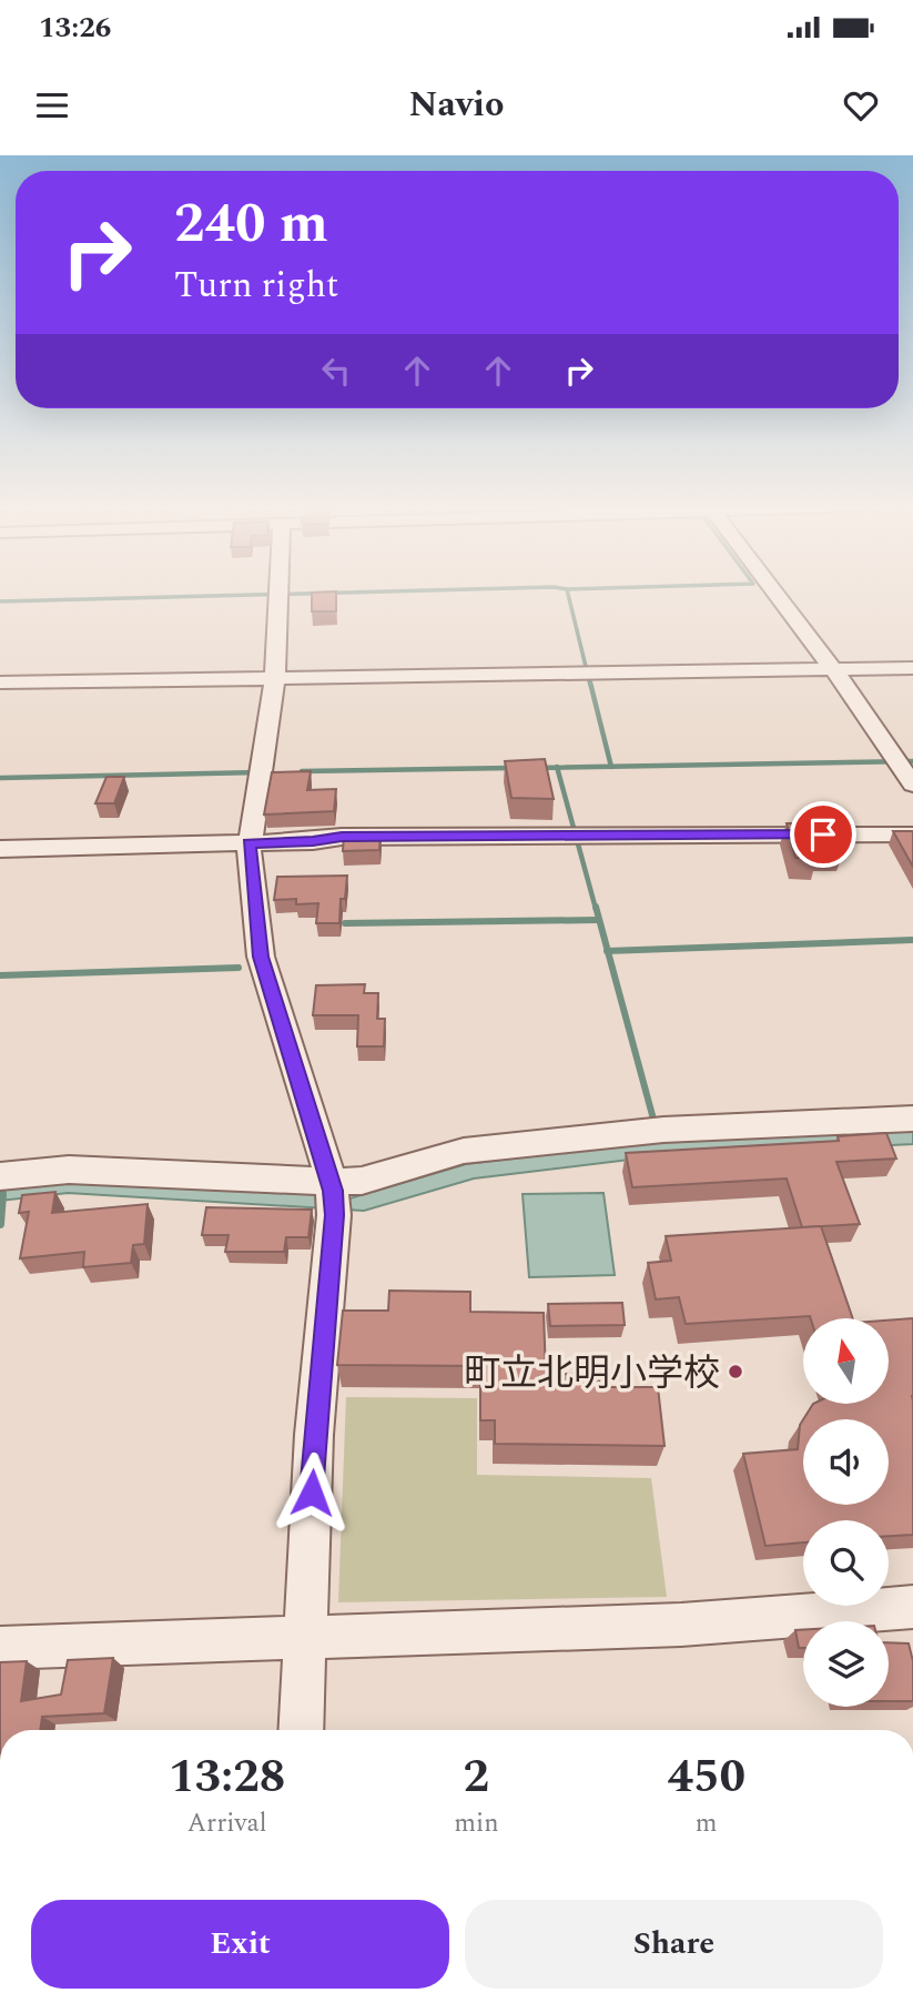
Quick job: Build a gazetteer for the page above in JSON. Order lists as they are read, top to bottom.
{
  "places": ["町立北明小学校"],
  "north": "top",
  "page": {
    "status": "13:26",
    "header": "Navio",
    "turn": ["240 m", "Turn right"],
    "eta": [
      "13:28",
      "Arrival",
      "2",
      "min",
      "450",
      "m"
    ],
    "buttons": ["Exit", "Share"]
  }
}
